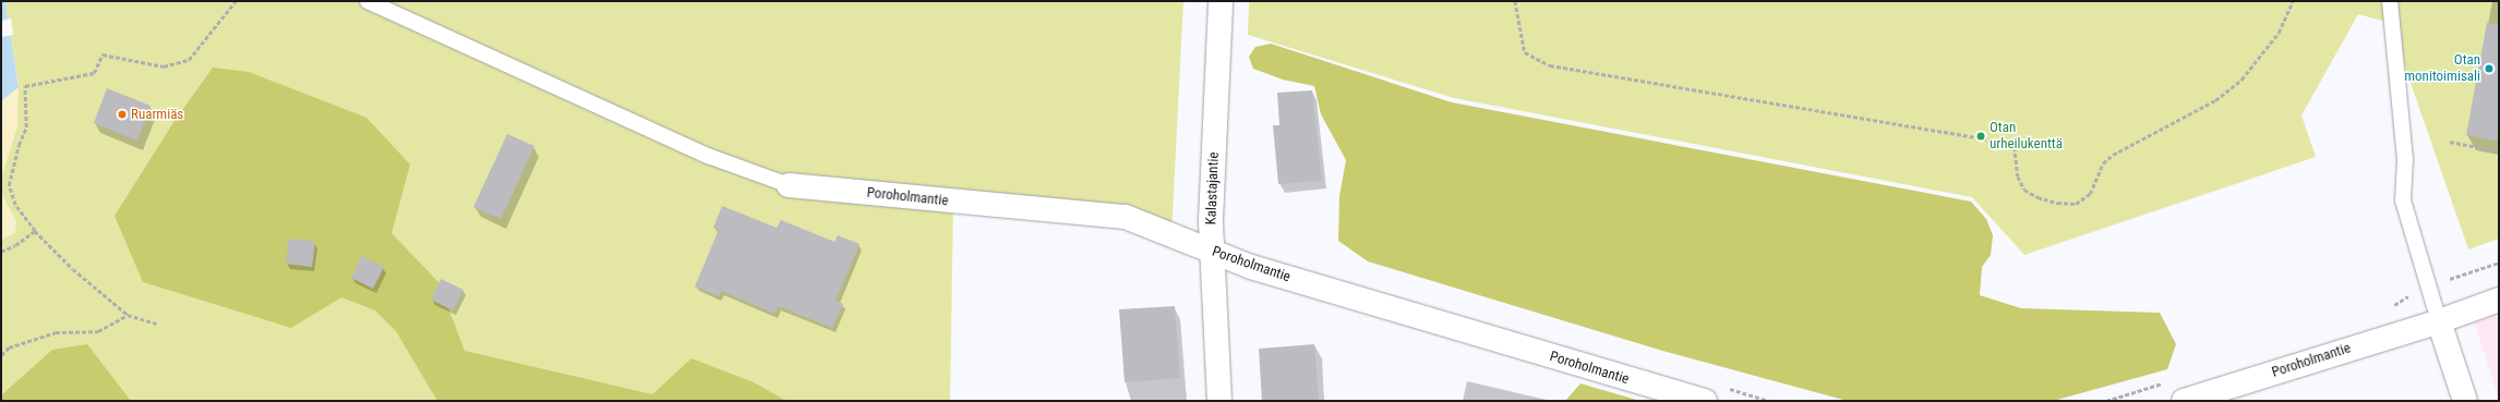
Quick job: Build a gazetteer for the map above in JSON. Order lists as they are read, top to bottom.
{
  "streets": {
    "street": ["Kalastajantie", "Poroholmantie"]
  },
  "crossings": [
    ["Kalastajantie", "Poroholmantie"]
  ],
  "places": ["Otan monitoimisali", "Ruarmiäs", "Otan urheilukenttä"]
}
